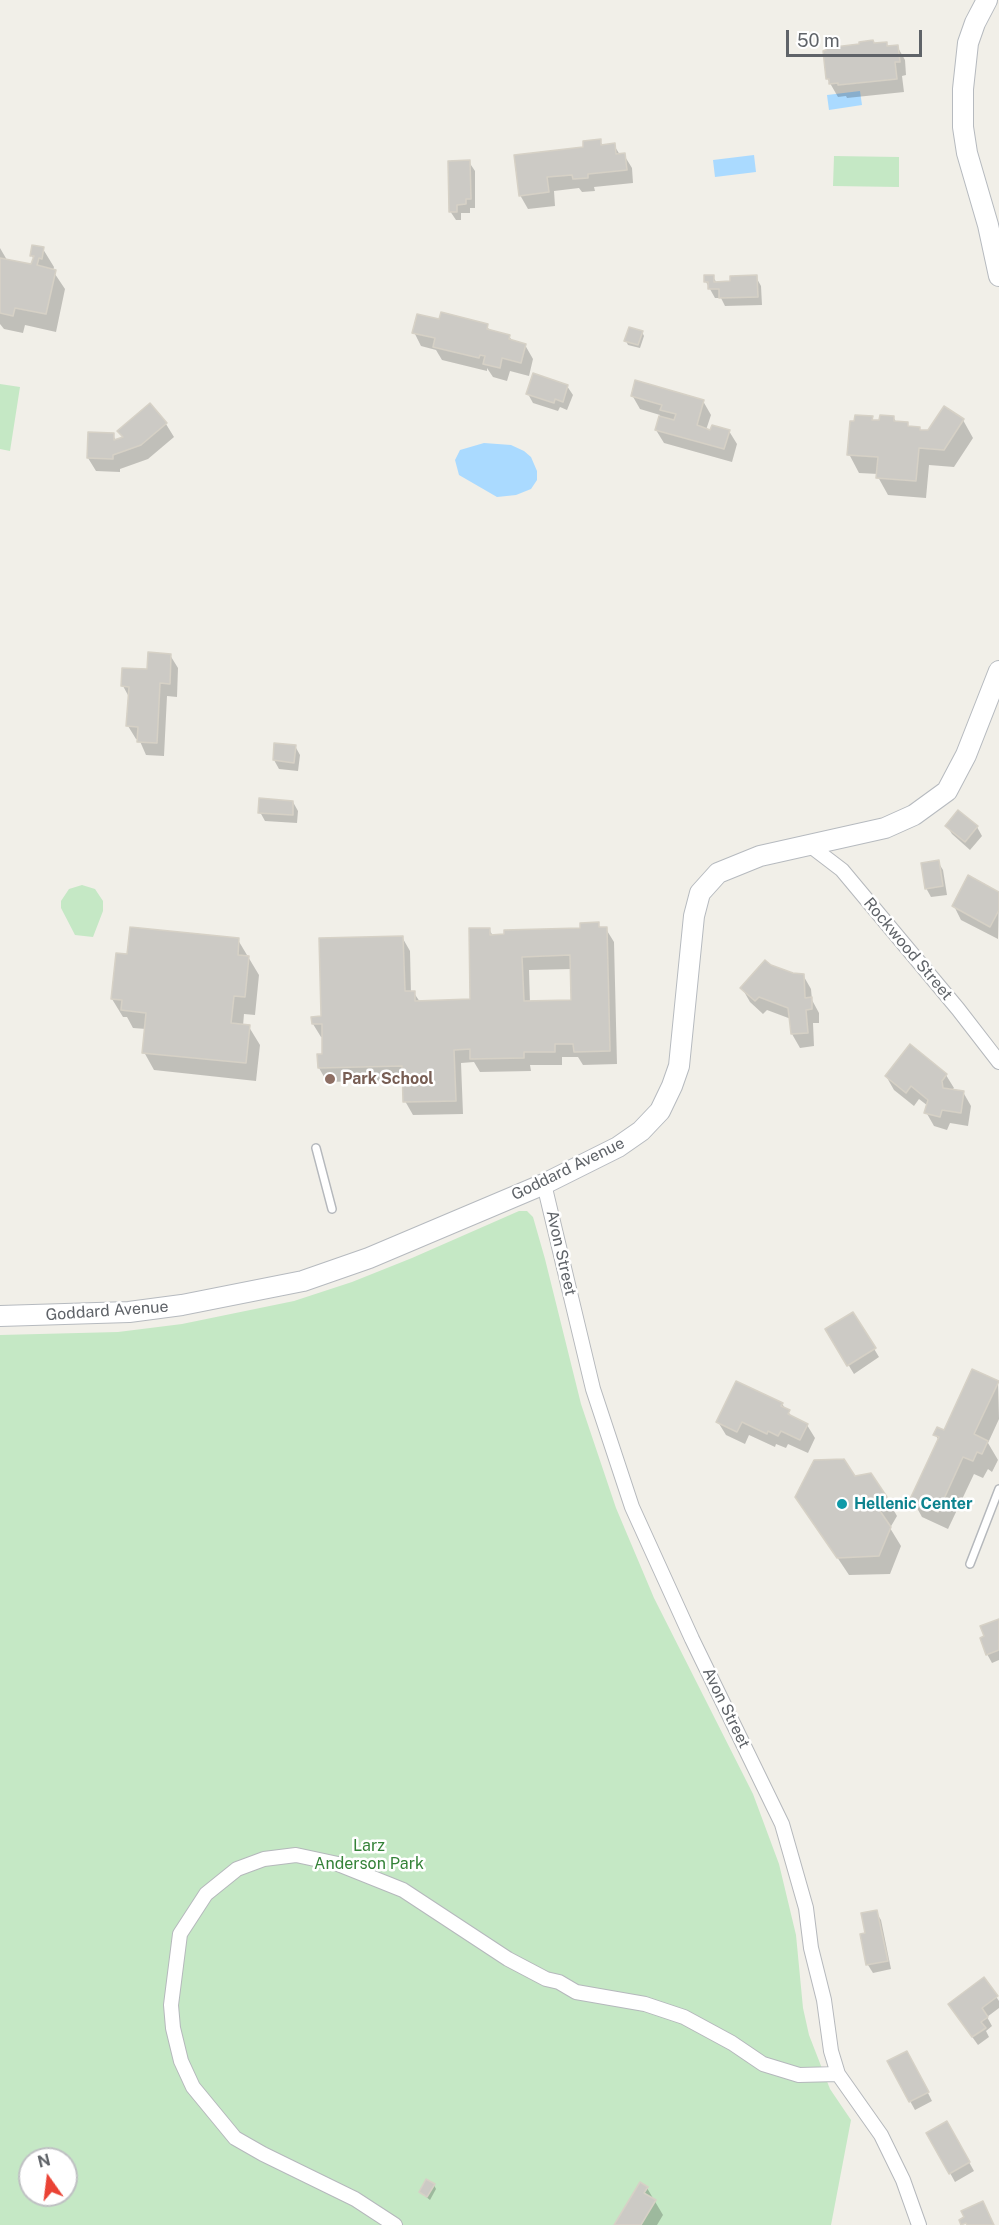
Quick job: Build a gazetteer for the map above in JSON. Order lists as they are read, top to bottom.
{
  "streets": {
    "main road": ["Goddard Avenue"],
    "street": ["Rockwood Street", "Avon Street"]
  },
  "crossings": [
    ["Rockwood Street", "Goddard Avenue"],
    ["Goddard Avenue", "Avon Street"]
  ],
  "parks": ["Larz Anderson Park"],
  "places": ["Park School", "Hellenic Center"],
  "scale_bar": "50 m",
  "north": "top"
}
